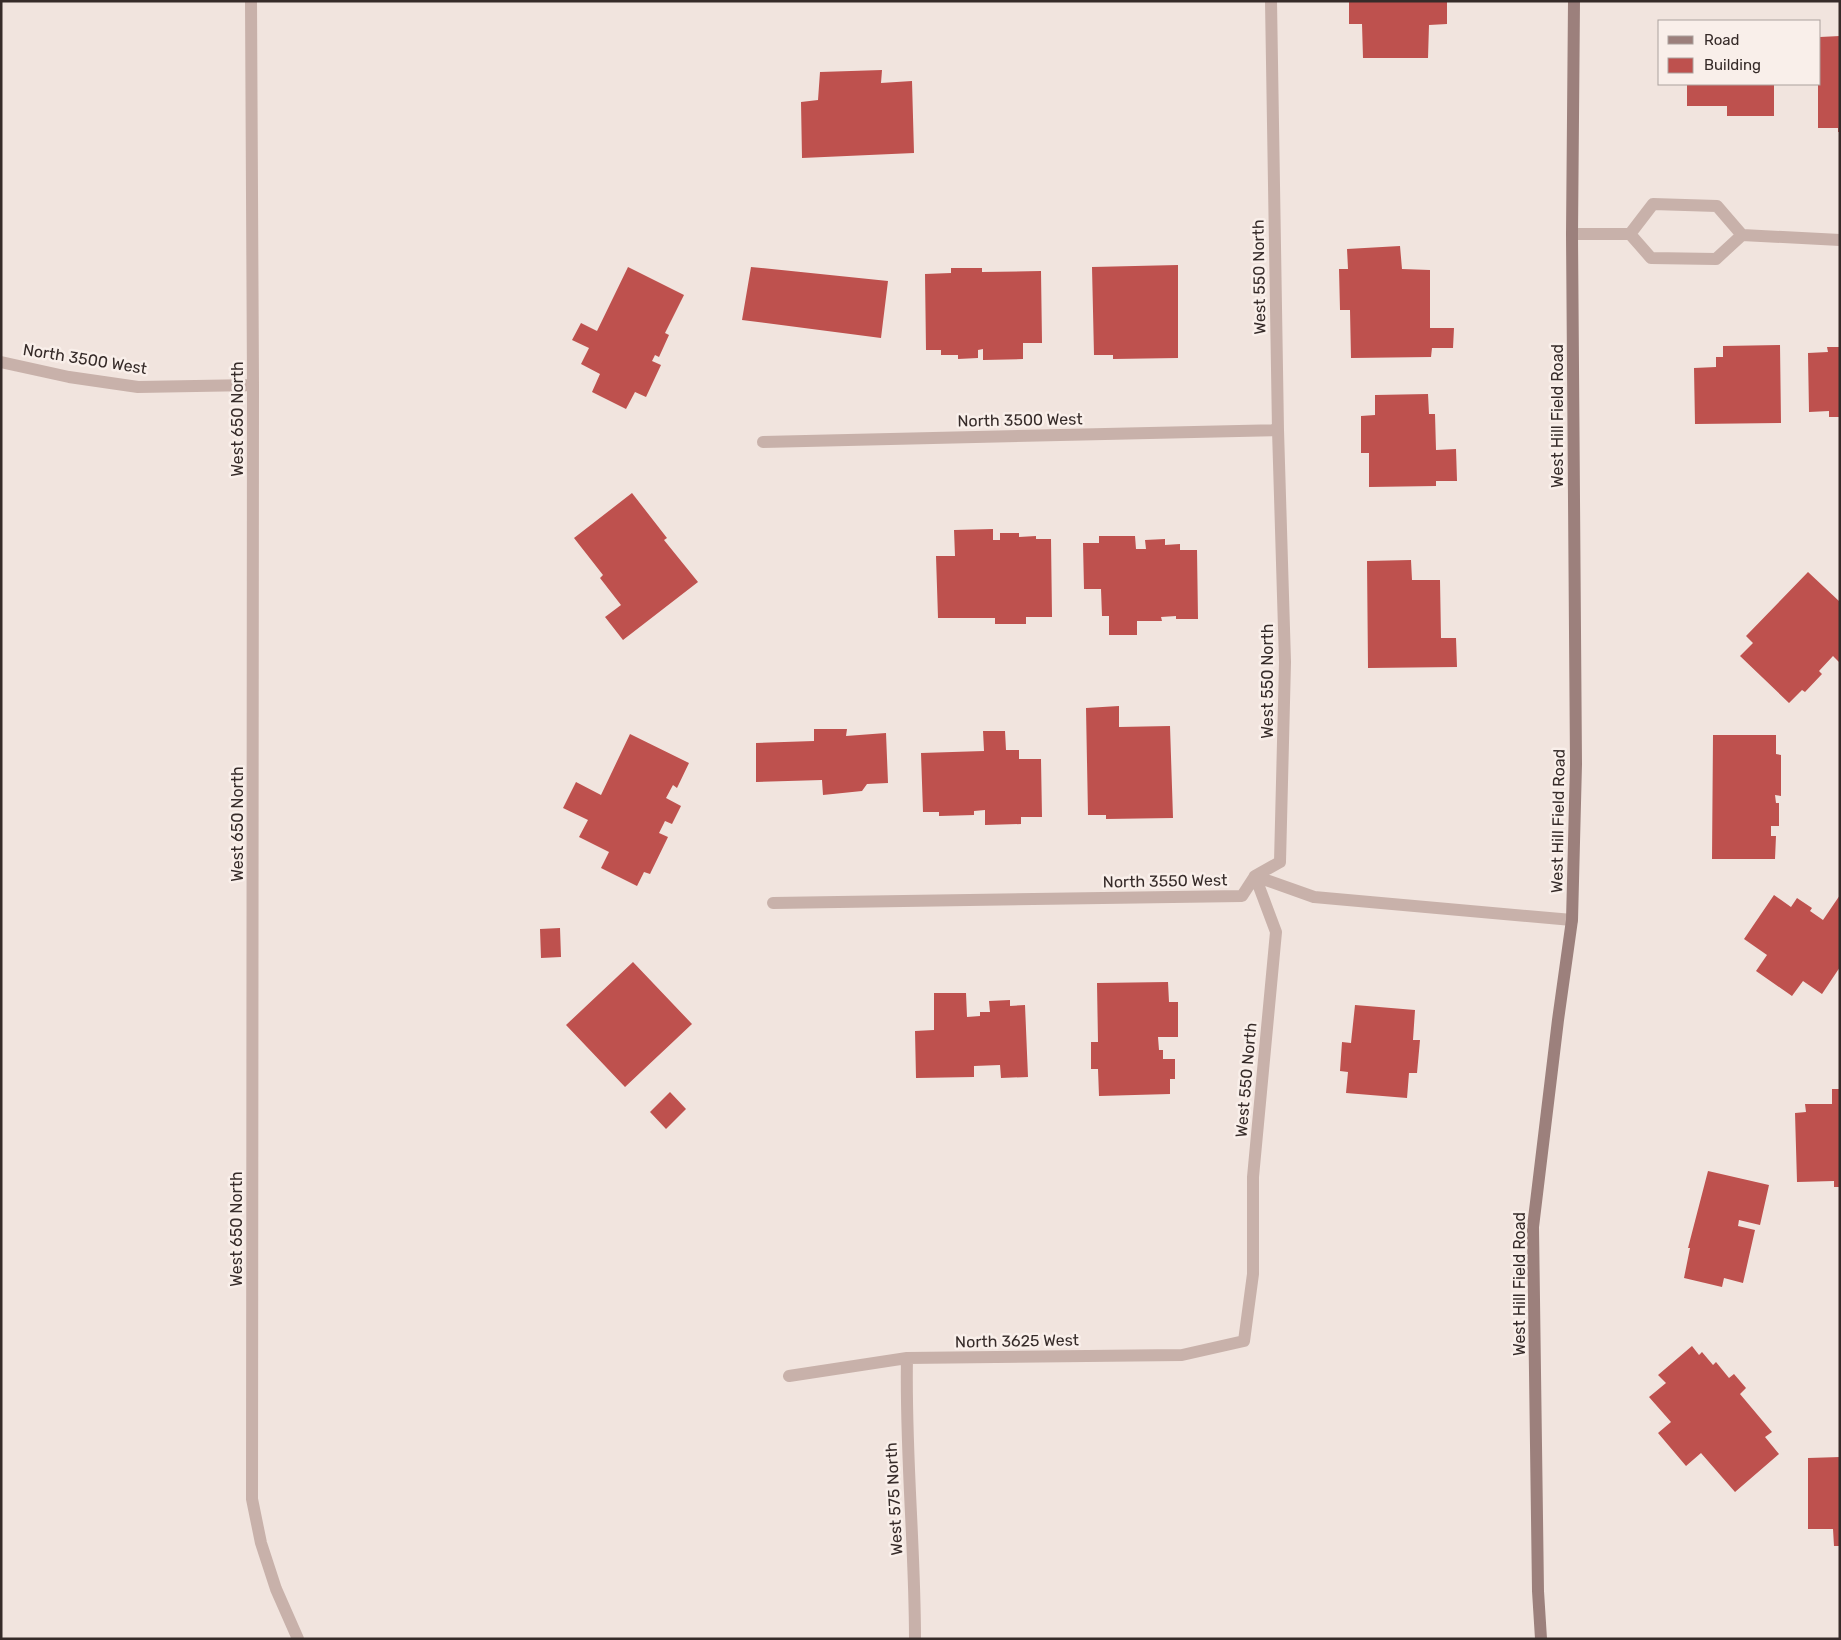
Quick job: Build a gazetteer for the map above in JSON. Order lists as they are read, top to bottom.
{
  "streets": {
    "street": [
      "West 550 North",
      "North 3500 West",
      "West Hill Field Road",
      "West 650 North",
      "North 3550 West",
      "North 3625 West",
      "West 575 North"
    ]
  },
  "crossings": [
    ["West 550 North", "North 3500 West"],
    ["West 550 North", "North 3550 West"],
    ["West 550 North", "North 3625 West"],
    ["North 3500 West", "West 650 North"],
    ["North 3625 West", "West 575 North"]
  ],
  "legend": ["Road", "Building"]
}
